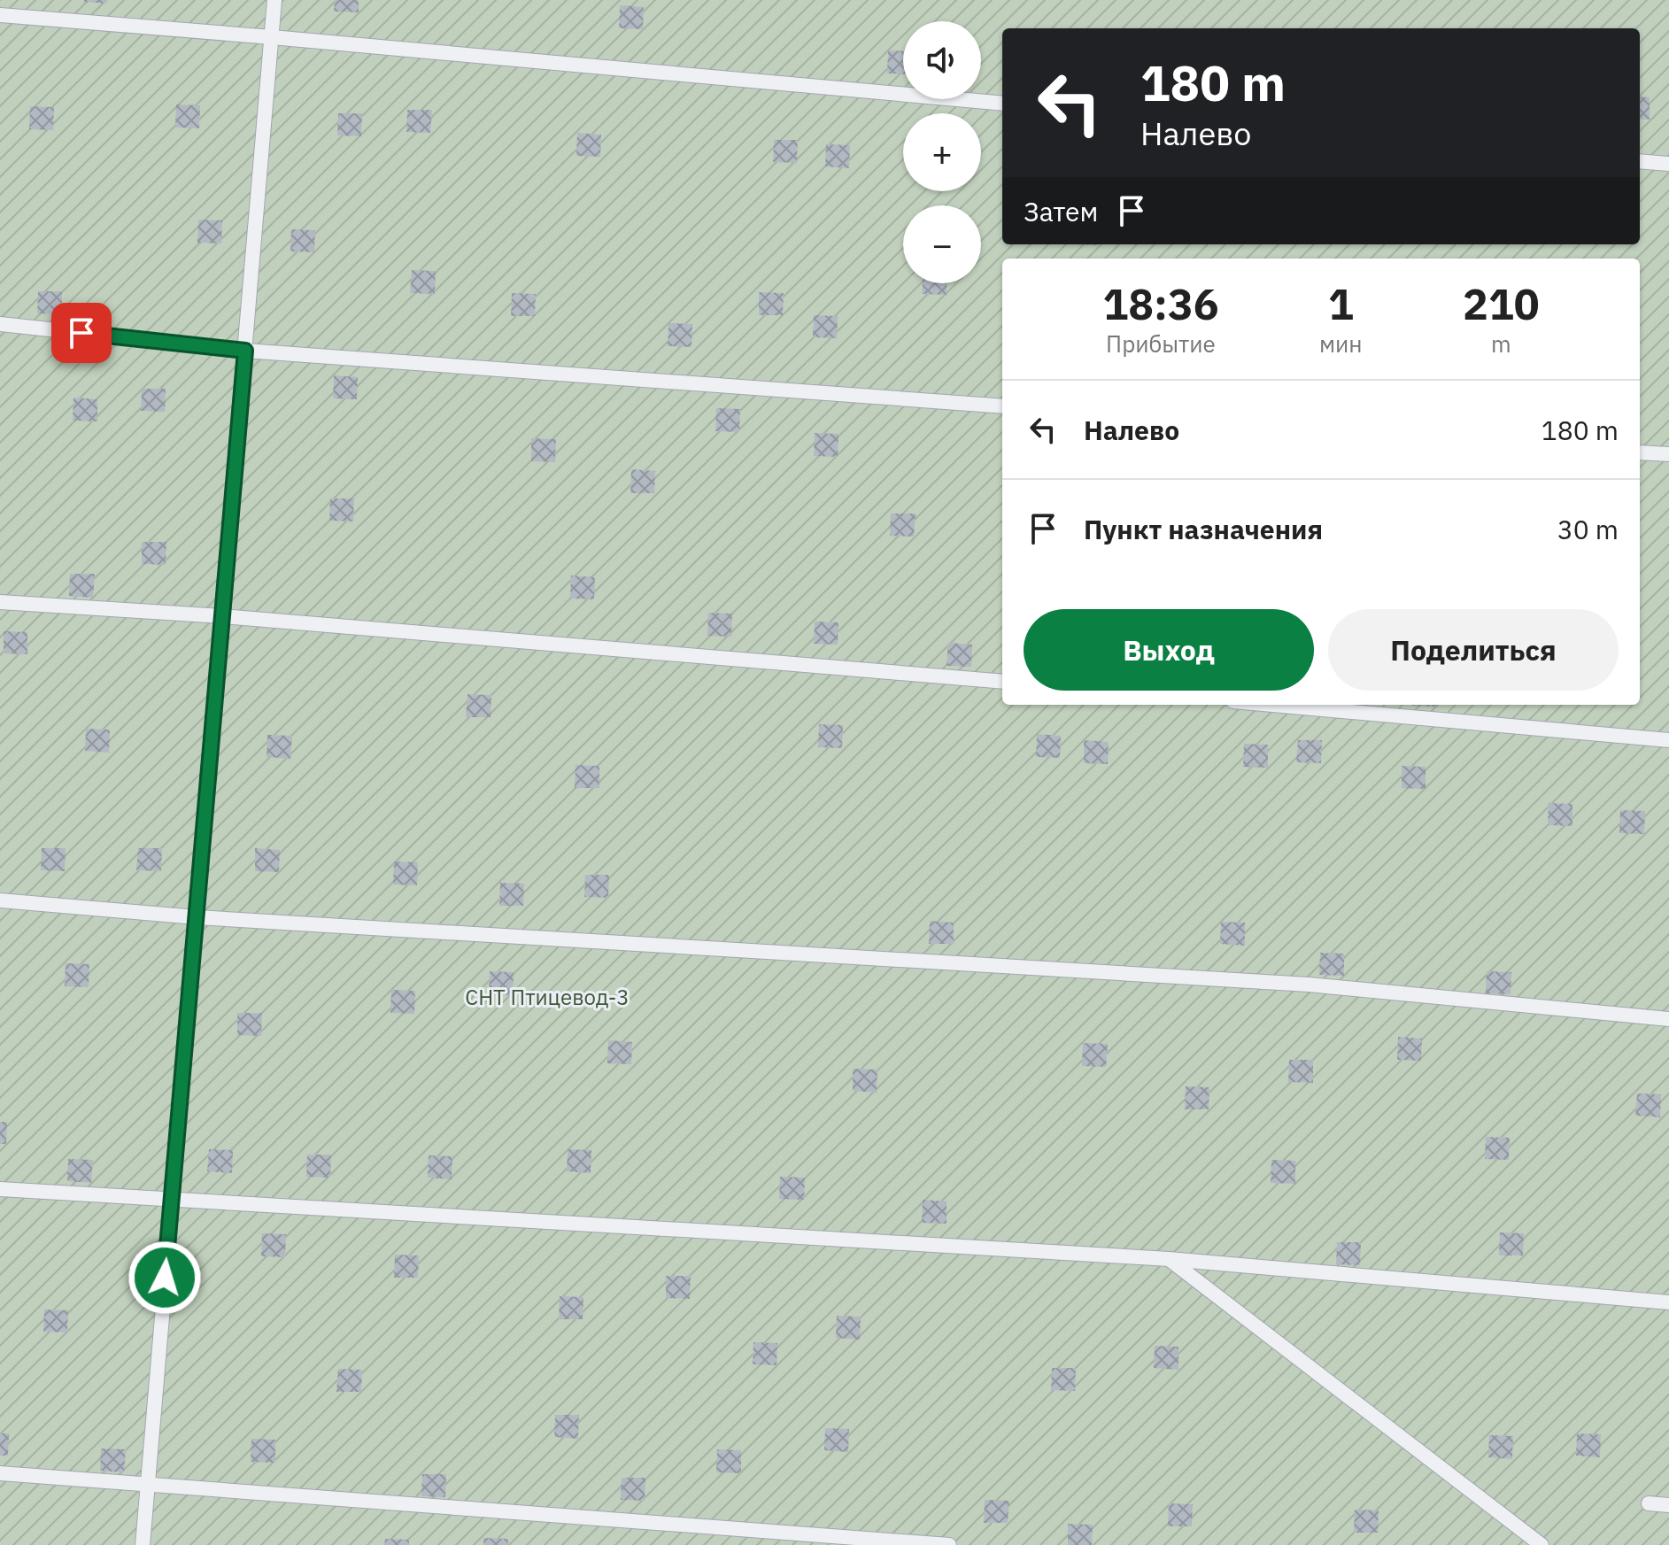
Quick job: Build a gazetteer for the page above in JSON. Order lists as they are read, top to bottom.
{
  "parks": ["СНТ Птицевод-3"],
  "page": {
    "map_buttons": ["+", "−"],
    "turn": ["180 m", "Налево"],
    "then": "Затем",
    "eta": [
      "18:36",
      "Прибытие",
      "1",
      "мин",
      "210",
      "m"
    ],
    "list": [
      {
        "name": "Налево",
        "value": "180 m"
      },
      {
        "name": "Пункт назначения",
        "value": "30 m"
      }
    ],
    "buttons": ["Выход", "Поделиться"]
  }
}
